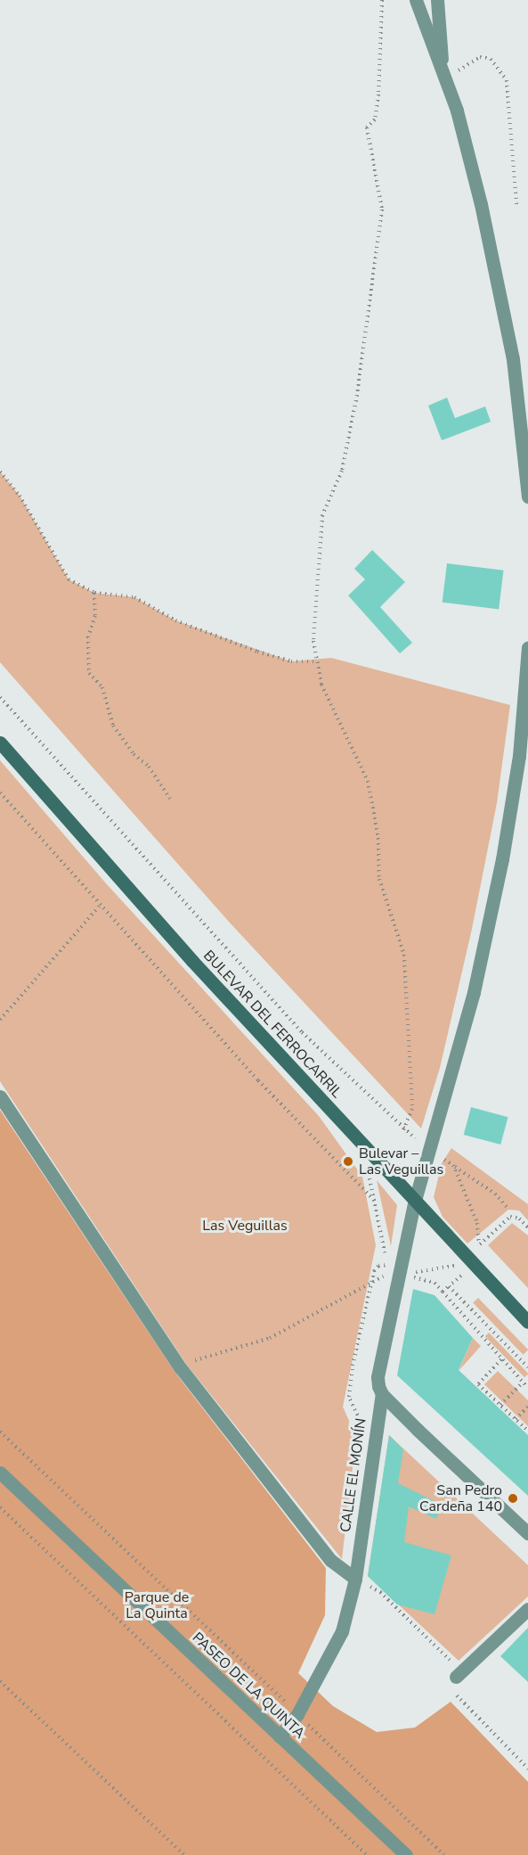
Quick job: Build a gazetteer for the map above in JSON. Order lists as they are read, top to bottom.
{
  "streets": {
    "main road": ["BULEVAR DEL FERROCARRIL"],
    "street": ["CALLE EL MONÍN", "PASEO DE LA QUINTA"]
  },
  "crossings": [
    ["BULEVAR DEL FERROCARRIL", "CALLE EL MONÍN"],
    ["CALLE EL MONÍN", "PASEO DE LA QUINTA"]
  ],
  "parks": ["Las Veguillas", "Parque de La Quinta"],
  "places": ["Bulevar – Las Veguillas", "San Pedro Cardeña 140"]
}
